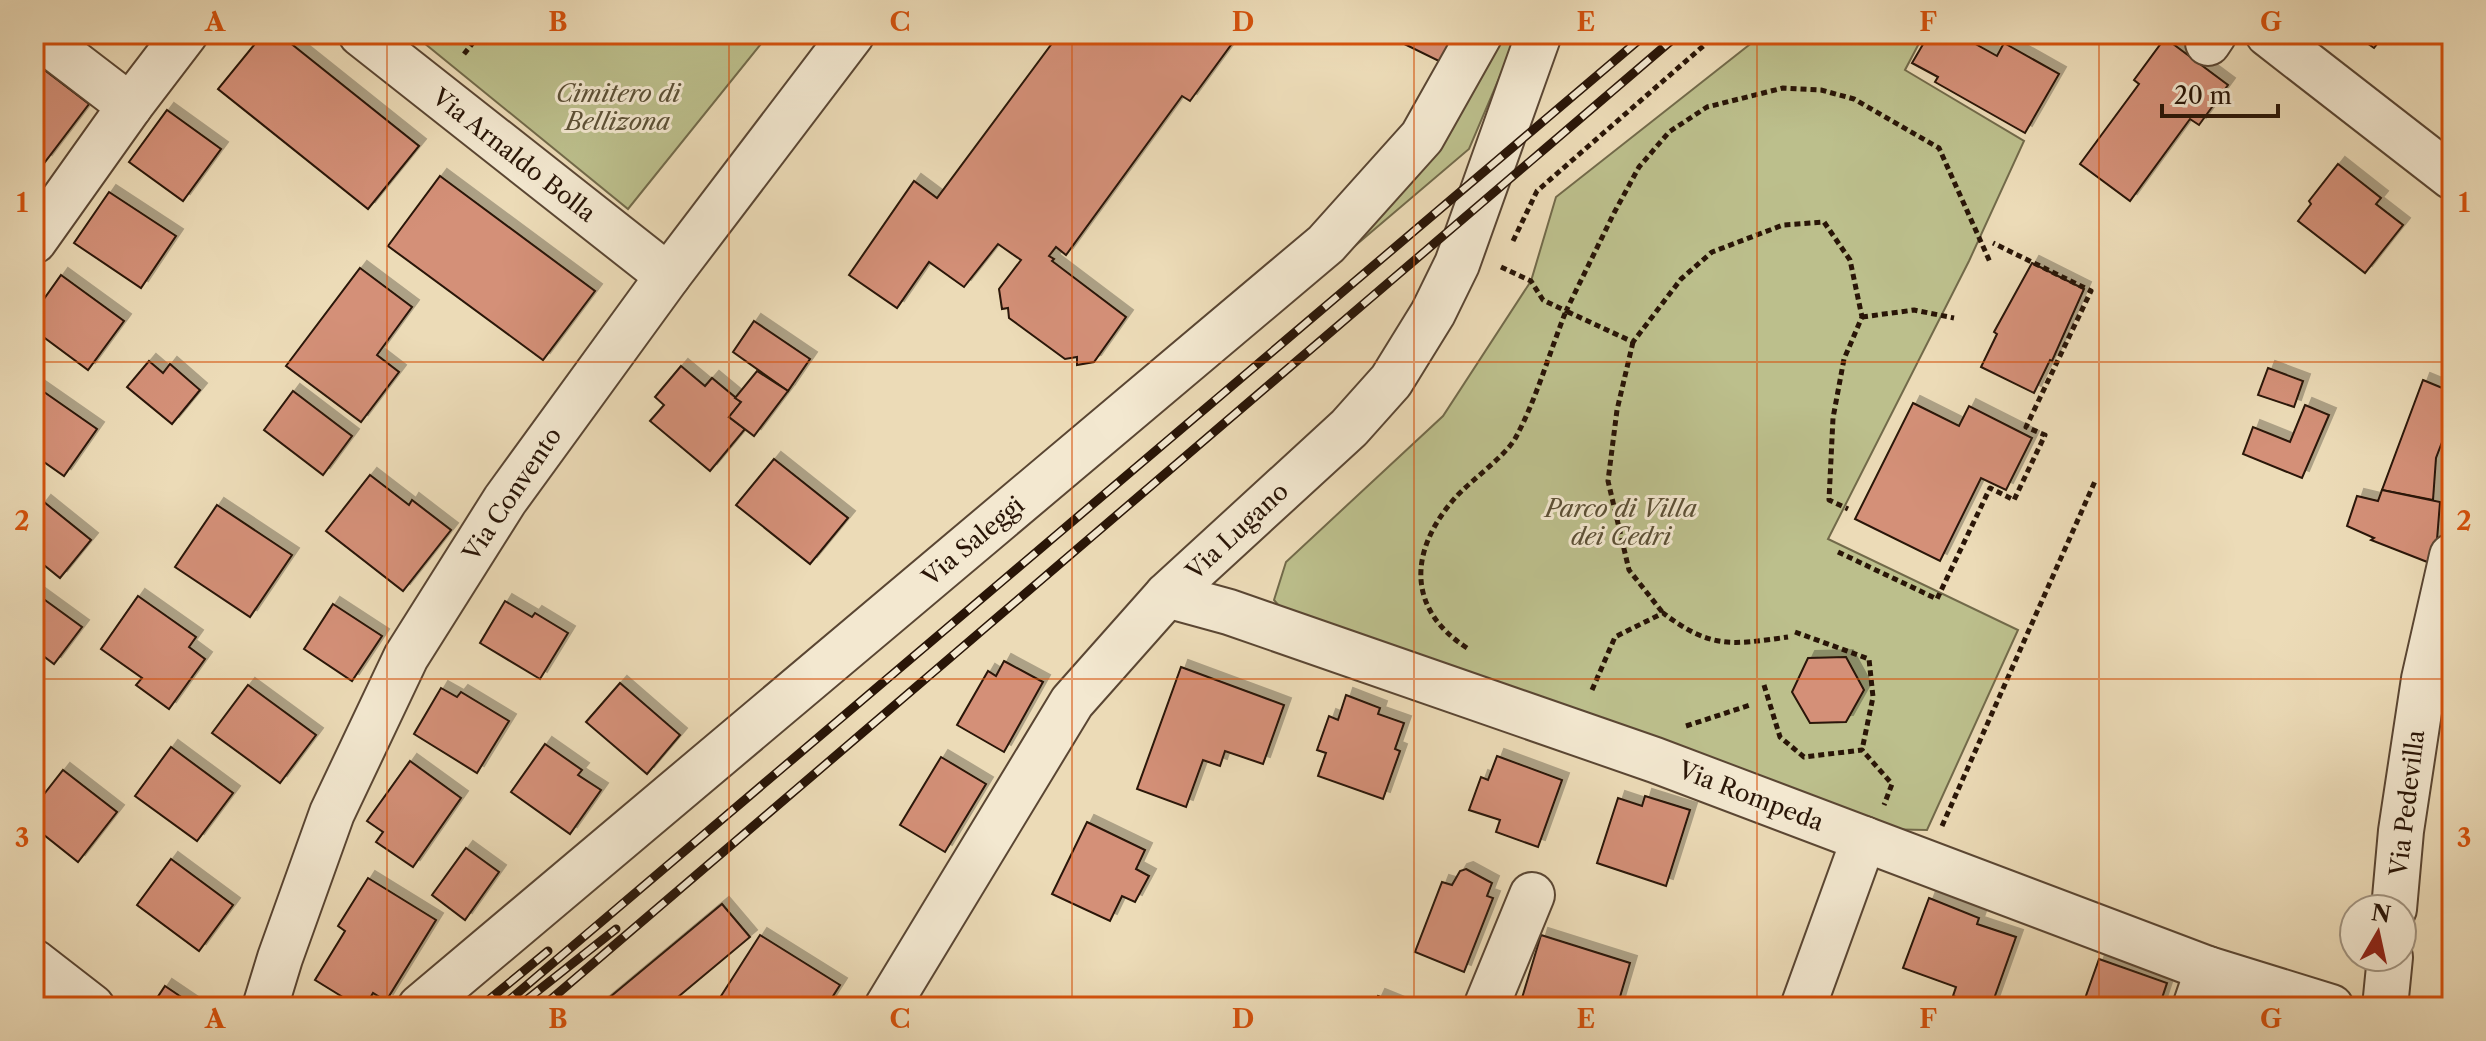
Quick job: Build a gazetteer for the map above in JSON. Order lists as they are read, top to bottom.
{
  "streets": {
    "street": [
      "Via Arnaldo Bolla",
      "Via Convento",
      "Via Lugano",
      "Via Saleggi",
      "Via Rompeda",
      "Via Pedevilla"
    ]
  },
  "crossings": [
    ["Via Arnaldo Bolla", "Via Convento"],
    ["Via Lugano", "Via Rompeda"]
  ],
  "parks": ["Cimitero di Bellizona", "Parco di Villa dei Cedri"],
  "scale_bar": "20 m",
  "north": "top",
  "grid": {
    "columns": [
      "A",
      "B",
      "C",
      "D",
      "E",
      "F",
      "G"
    ],
    "rows": ["1", "2", "3"]
  }
}
